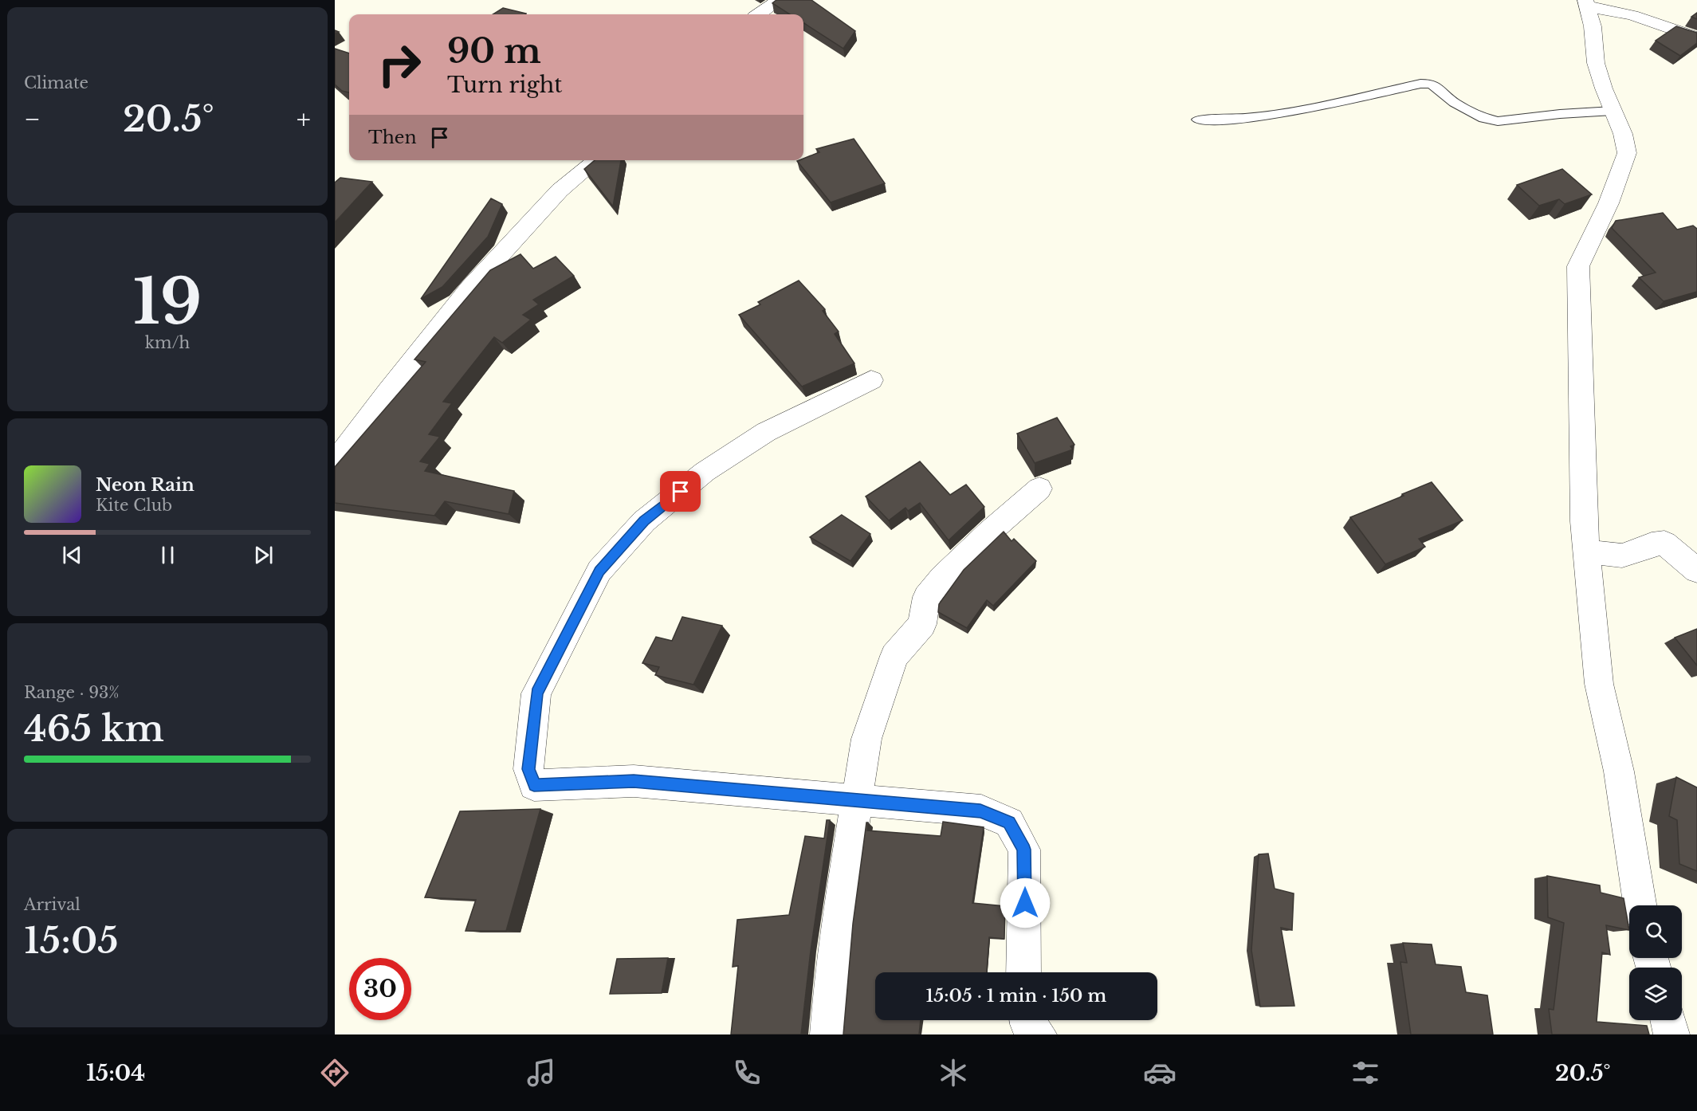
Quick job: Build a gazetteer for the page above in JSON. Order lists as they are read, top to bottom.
{
  "page": {
    "tile": [
      "Climate",
      ["19", "km/h"],
      ["Range · 93%", "465 km"],
      ["Arrival", "15:05"]
    ],
    "turn": ["90 m", "Turn right"],
    "heat": ["−", "20.5°", "+"],
    "then": "Then",
    "song": ["Neon Rain", "Kite Club"],
    "limit": "30",
    "trip": "15:05 · 1 min · 150 m",
    "tabs": ["15:04", "20.5°"]
  }
}
